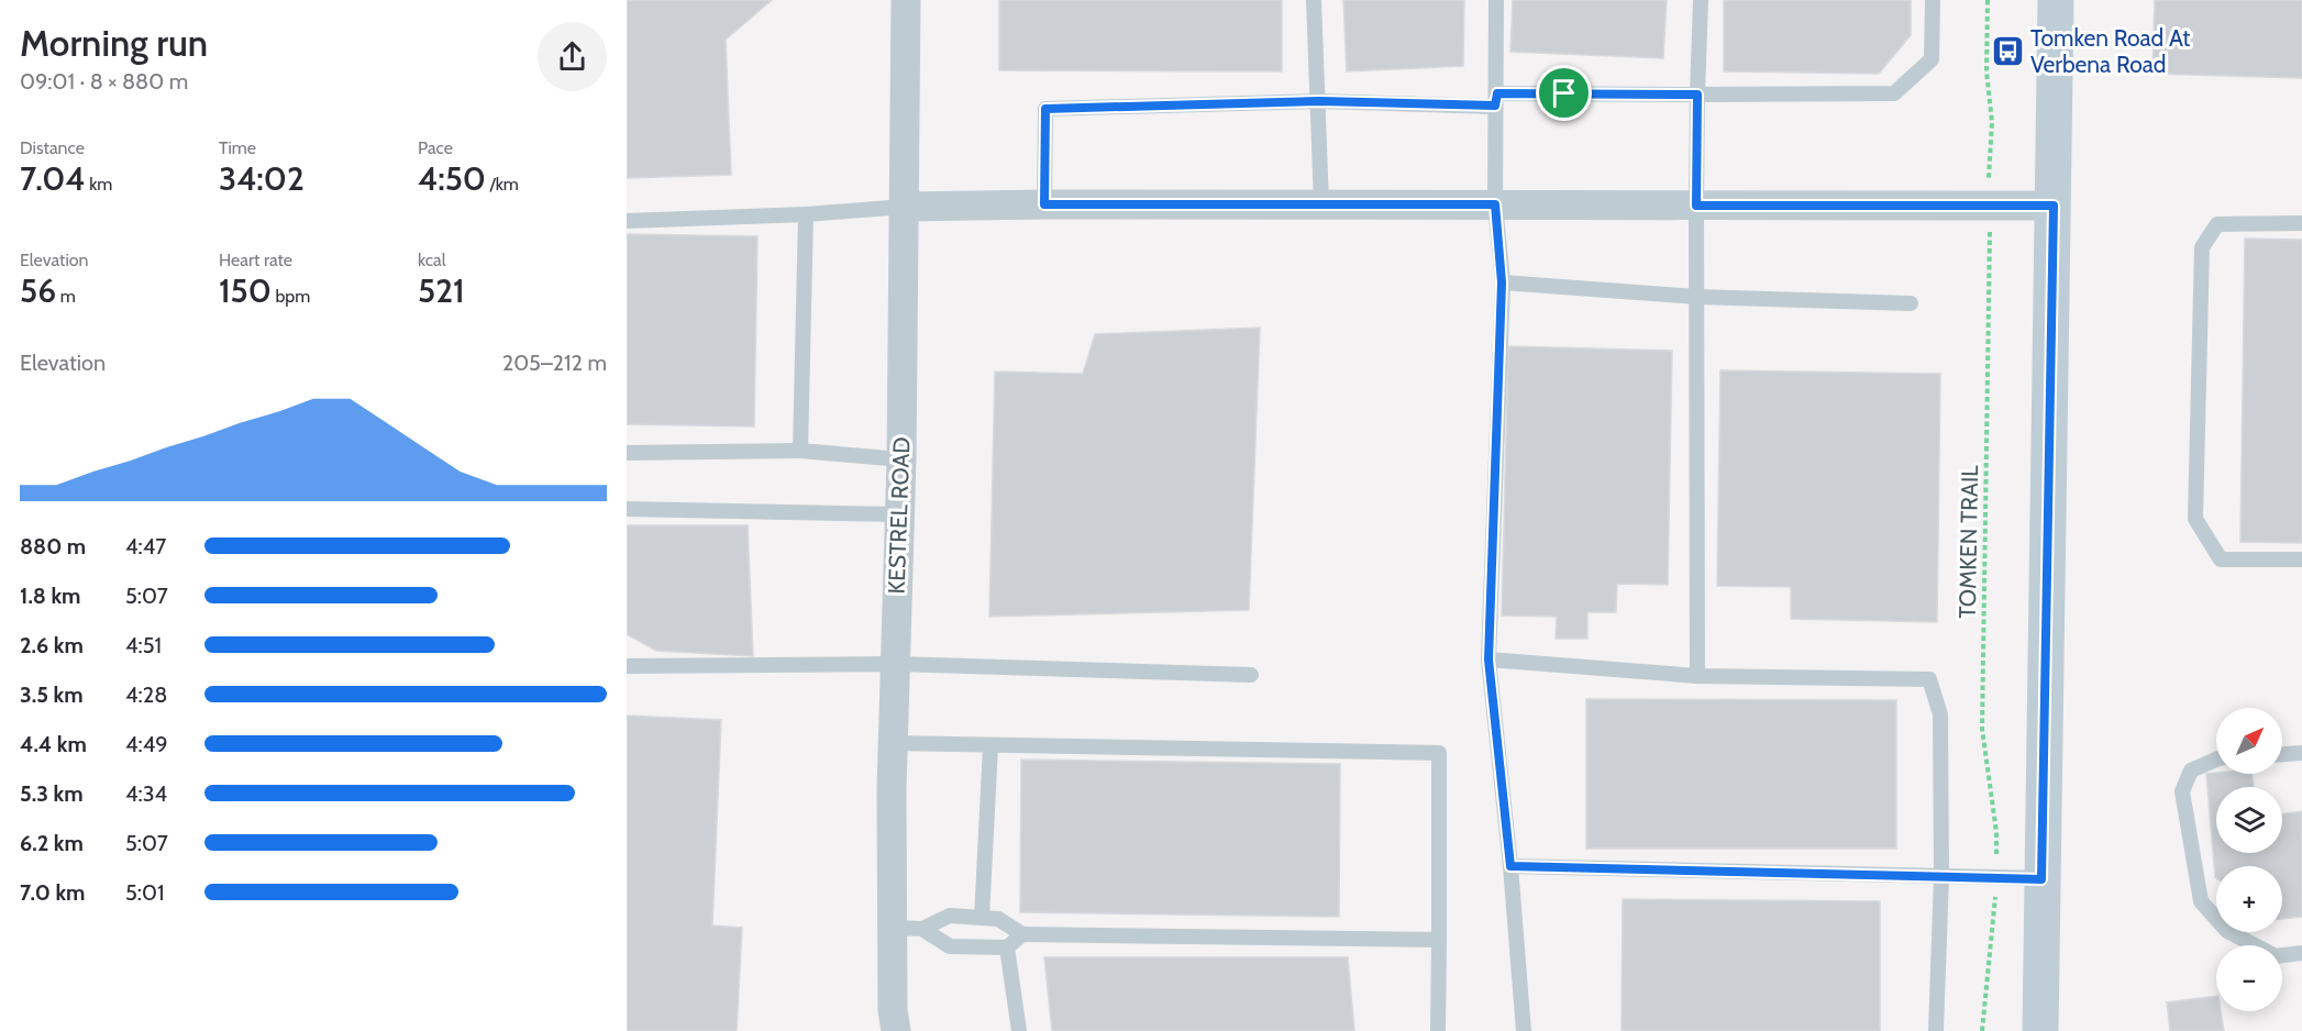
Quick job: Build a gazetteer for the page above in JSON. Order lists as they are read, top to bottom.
{
  "streets": {
    "street": ["KESTREL ROAD"],
    "path": ["TOMKEN TRAIL"]
  },
  "places": {
    "bus stop": ["Tomken Road At Verbena Road"]
  },
  "north": "top right",
  "page": {
    "heading": ["Morning run", "09:01 · 8 × 880 m"],
    "stats": [
      ["Distance", "7.04 km"],
      ["Time", "34:02"],
      ["Pace", "4:50 /km"],
      ["Elevation", "56 m"],
      ["Heart rate", "150 bpm"],
      ["kcal", "521"]
    ],
    "chart": ["Elevation", "205–212 m"],
    "list": [
      {
        "name": "880 m",
        "note": "4:47"
      },
      {
        "name": "1.8 km",
        "note": "5:07"
      },
      {
        "name": "2.6 km",
        "note": "4:51"
      },
      {
        "name": "3.5 km",
        "note": "4:28"
      },
      {
        "name": "4.4 km",
        "note": "4:49"
      },
      {
        "name": "5.3 km",
        "note": "4:34"
      },
      {
        "name": "6.2 km",
        "note": "5:07"
      },
      {
        "name": "7.0 km",
        "note": "5:01"
      }
    ],
    "map_buttons": ["+", "−"]
  }
}
